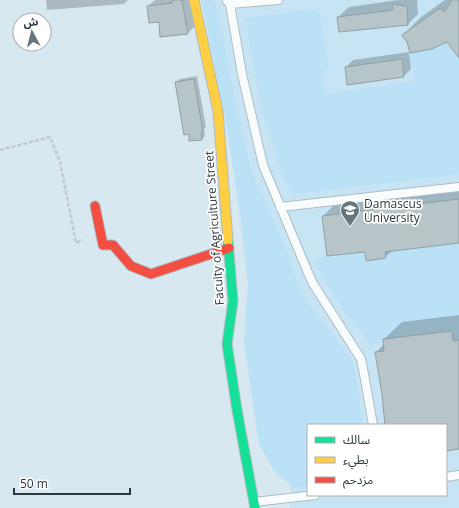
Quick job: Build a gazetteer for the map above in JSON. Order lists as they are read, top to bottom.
{
  "streets": {
    "street": ["Faculty of Agriculture Street"]
  },
  "places": {
    "school or university": ["Damascus University"]
  },
  "legend": ["سالك", "بطيء", "مزدحم"],
  "scale_bar": "50 m",
  "north": "top"
}
